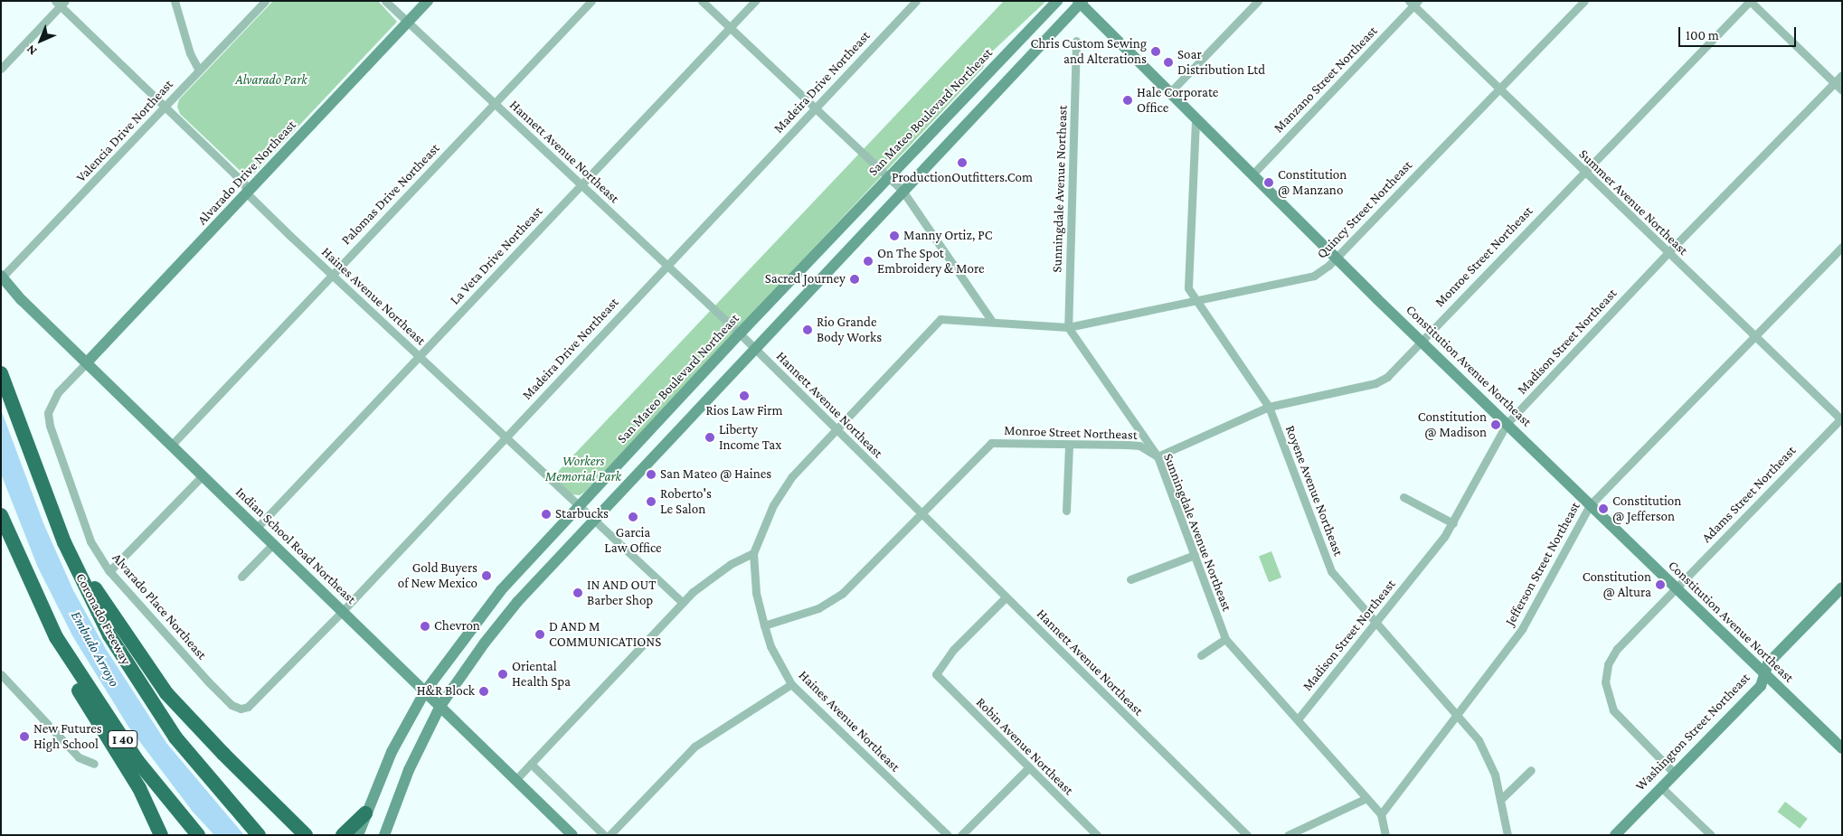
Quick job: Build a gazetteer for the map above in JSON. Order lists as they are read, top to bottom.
{
  "streets": {
    "highway": ["Coronado Freeway", "I 40"],
    "street": [
      "Manzano Street Northeast",
      "Madeira Drive Northeast",
      "San Mateo Boulevard Northeast",
      "Valencia Drive Northeast",
      "Hannett Avenue Northeast",
      "Alvarado Drive Northeast",
      "Sunningdale Avenue Northeast",
      "Palomas Drive Northeast",
      "Summer Avenue Northeast",
      "Quincy Street Northeast",
      "La Veta Drive Northeast",
      "Monroe Street Northeast",
      "Haines Avenue Northeast",
      "Madison Street Northeast",
      "Constitution Avenue Northeast",
      "Royene Avenue Northeast",
      "Adams Street Northeast",
      "Indian School Road Northeast",
      "Jefferson Street Northeast",
      "Alvarado Place Northeast",
      "Washington Street Northeast",
      "Robin Avenue Northeast"
    ]
  },
  "crossings": [
    ["Manzano Street Northeast", "Summer Avenue Northeast"],
    ["Manzano Street Northeast", "Constitution Avenue Northeast"],
    ["Madeira Drive Northeast", "Hannett Avenue Northeast"],
    ["Madeira Drive Northeast", "Haines Avenue Northeast"],
    ["Madeira Drive Northeast", "Indian School Road Northeast"],
    ["Madeira Drive Northeast", "Alvarado Place Northeast"],
    ["San Mateo Boulevard Northeast", "Hannett Avenue Northeast"],
    ["San Mateo Boulevard Northeast", "Haines Avenue Northeast"],
    ["San Mateo Boulevard Northeast", "Indian School Road Northeast"],
    ["Valencia Drive Northeast", "Haines Avenue Northeast"],
    ["Valencia Drive Northeast", "Indian School Road Northeast"],
    ["Hannett Avenue Northeast", "Alvarado Drive Northeast"],
    ["Hannett Avenue Northeast", "Palomas Drive Northeast"],
    ["Hannett Avenue Northeast", "Quincy Street Northeast"],
    ["Hannett Avenue Northeast", "La Veta Drive Northeast"],
    ["Hannett Avenue Northeast", "Monroe Street Northeast"],
    ["Hannett Avenue Northeast", "Robin Avenue Northeast"],
    ["Alvarado Drive Northeast", "Haines Avenue Northeast"],
    ["Alvarado Drive Northeast", "Indian School Road Northeast"],
    ["Alvarado Drive Northeast", "Alvarado Place Northeast"],
    ["Sunningdale Avenue Northeast", "Quincy Street Northeast"],
    ["Sunningdale Avenue Northeast", "Monroe Street Northeast"],
    ["Sunningdale Avenue Northeast", "Madison Street Northeast"],
    ["Sunningdale Avenue Northeast", "Jefferson Street Northeast"],
    ["Palomas Drive Northeast", "Haines Avenue Northeast"],
    ["Palomas Drive Northeast", "Indian School Road Northeast"],
    ["Summer Avenue Northeast", "Quincy Street Northeast"],
    ["Summer Avenue Northeast", "Monroe Street Northeast"],
    ["Summer Avenue Northeast", "Madison Street Northeast"],
    ["Summer Avenue Northeast", "Adams Street Northeast"],
    ["Summer Avenue Northeast", "Jefferson Street Northeast"],
    ["Quincy Street Northeast", "Haines Avenue Northeast"],
    ["Quincy Street Northeast", "Constitution Avenue Northeast"],
    ["Quincy Street Northeast", "Royene Avenue Northeast"],
    ["La Veta Drive Northeast", "Haines Avenue Northeast"],
    ["La Veta Drive Northeast", "Indian School Road Northeast"],
    ["Monroe Street Northeast", "Constitution Avenue Northeast"],
    ["Monroe Street Northeast", "Royene Avenue Northeast"],
    ["Madison Street Northeast", "Constitution Avenue Northeast"],
    ["Madison Street Northeast", "Royene Avenue Northeast"],
    ["Constitution Avenue Northeast", "Royene Avenue Northeast"],
    ["Constitution Avenue Northeast", "Adams Street Northeast"],
    ["Constitution Avenue Northeast", "Jefferson Street Northeast"],
    ["Constitution Avenue Northeast", "Washington Street Northeast"],
    ["Royene Avenue Northeast", "Jefferson Street Northeast"],
    ["Adams Street Northeast", "Washington Street Northeast"],
    ["Indian School Road Northeast", "Alvarado Place Northeast"]
  ],
  "water": ["Embudo Arroyo"],
  "parks": ["Alvarado Park", "Workers Memorial Park"],
  "places": [
    "Chris Custom Sewing and Alterations",
    "Soar Distribution Ltd",
    "Hale Corporate Office",
    "ProductionOutfitters.Com",
    "Constitution @ Manzano",
    "Manny Ortiz, PC",
    "On The Spot Embroidery & More",
    "Sacred Journey",
    "Rio Grande Body Works",
    "Rios Law Firm",
    "Constitution @ Madison",
    "Liberty Income Tax",
    "San Mateo @ Haines",
    "Roberto's Le Salon",
    "Constitution @ Jefferson",
    "Starbucks",
    "Garcia Law Office",
    "Gold Buyers of New Mexico",
    "Constitution @ Altura",
    "IN AND OUT Barber Shop",
    "Chevron",
    "D AND M COMMUNICATIONS",
    "Oriental Health Spa",
    "H&R Block",
    "New Futures High School"
  ],
  "scale_bar": "100 m",
  "north": "bottom left"
}
